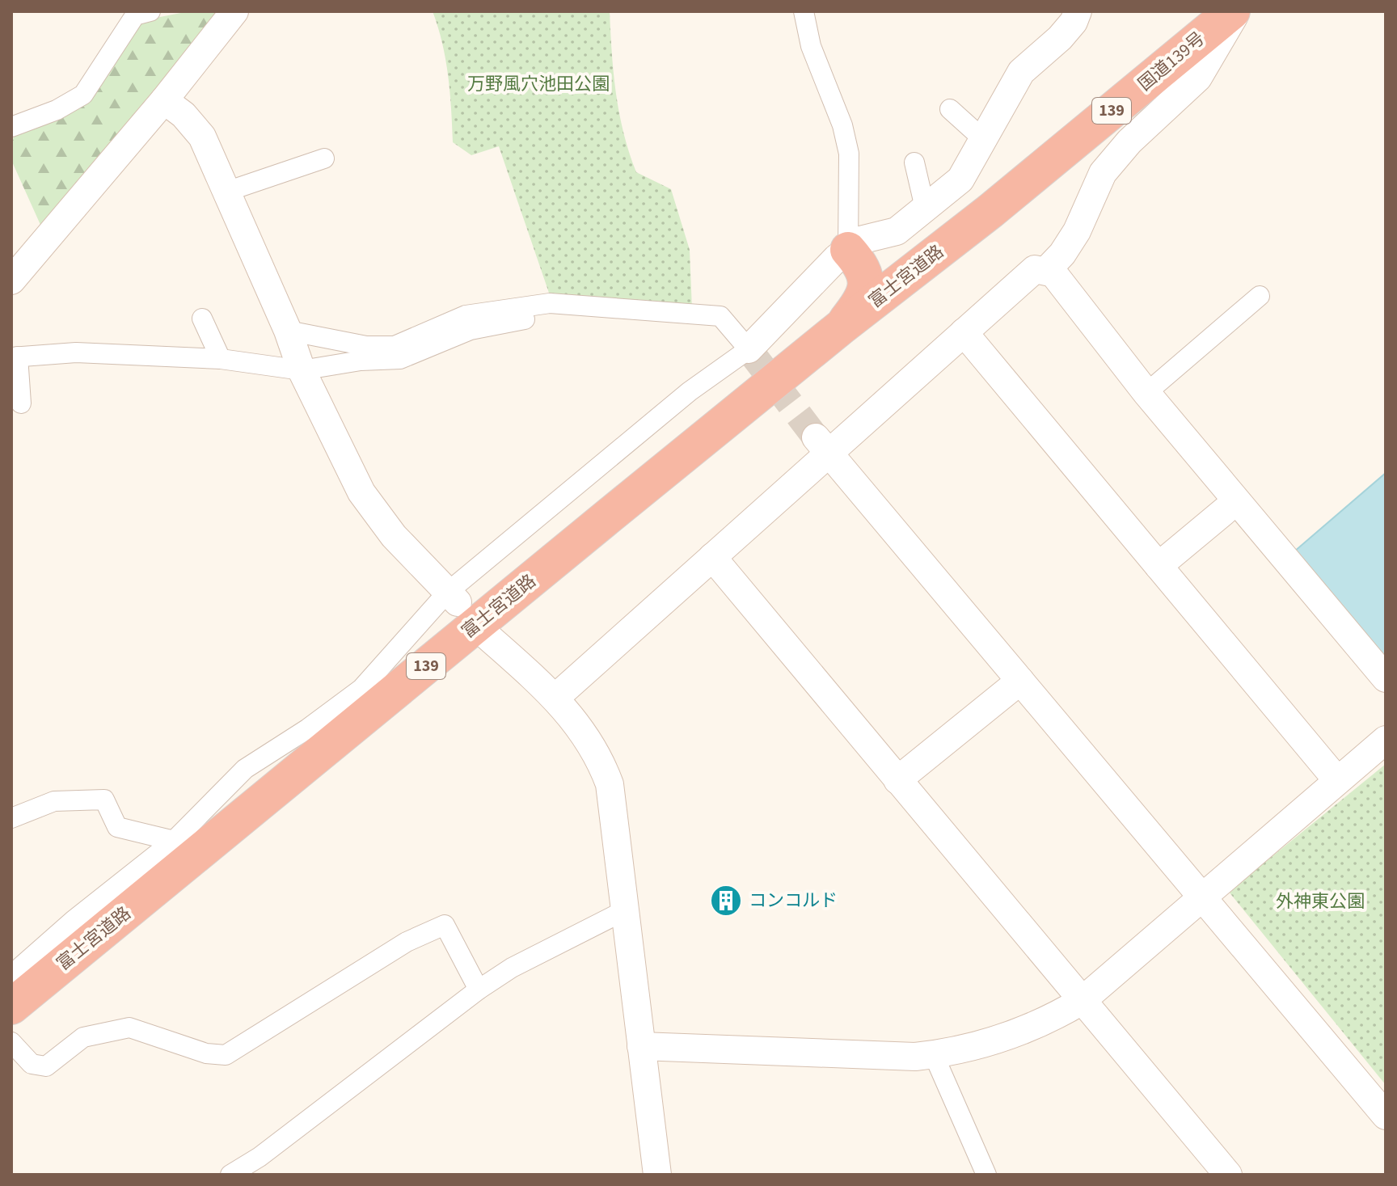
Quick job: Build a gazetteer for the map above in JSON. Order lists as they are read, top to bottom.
{
  "streets": {
    "highway": ["国道139号", "139", "富士宮道路"]
  },
  "crossings": [
    ["国道139号", "富士宮道路"]
  ],
  "parks": ["万野風穴池田公園", "外神東公園"],
  "places": {
    "building": ["コンコルド"]
  }
}
